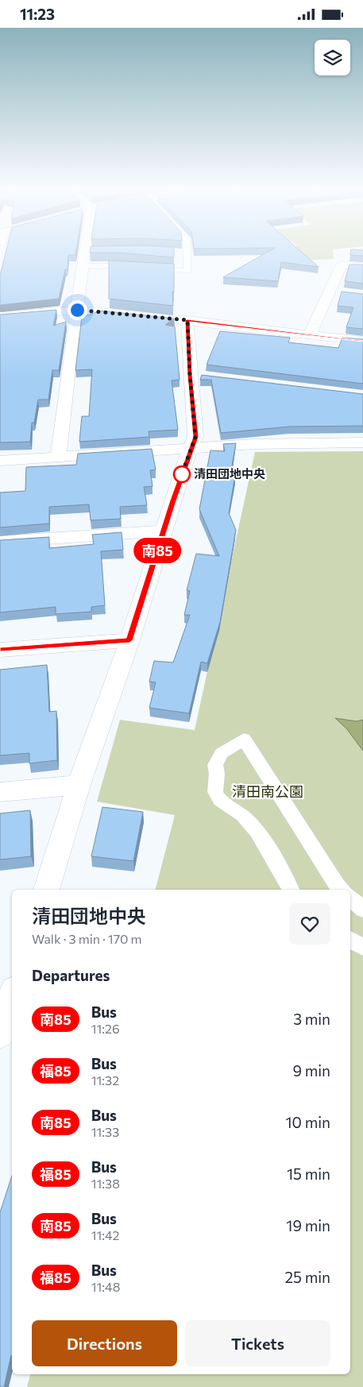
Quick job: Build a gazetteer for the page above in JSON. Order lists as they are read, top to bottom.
{
  "parks": ["清田南公園"],
  "places": ["清田団地中央"],
  "lines": ["bus line 南85"],
  "page": {
    "status": "11:23",
    "on_map": "南85",
    "heading": [
      ["清田団地中央", "Walk · 3 min · 170 m"],
      "Departures"
    ],
    "list": [
      {
        "mark": "南85",
        "name": "Bus",
        "note": "11:26",
        "value": "3 min"
      },
      {
        "mark": "福85",
        "name": "Bus",
        "note": "11:32",
        "value": "9 min"
      },
      {
        "mark": "南85",
        "name": "Bus",
        "note": "11:33",
        "value": "10 min"
      },
      {
        "mark": "福85",
        "name": "Bus",
        "note": "11:38",
        "value": "15 min"
      },
      {
        "mark": "南85",
        "name": "Bus",
        "note": "11:42",
        "value": "19 min"
      },
      {
        "mark": "福85",
        "name": "Bus",
        "note": "11:48",
        "value": "25 min"
      }
    ],
    "buttons": ["Directions", "Tickets"]
  }
}
